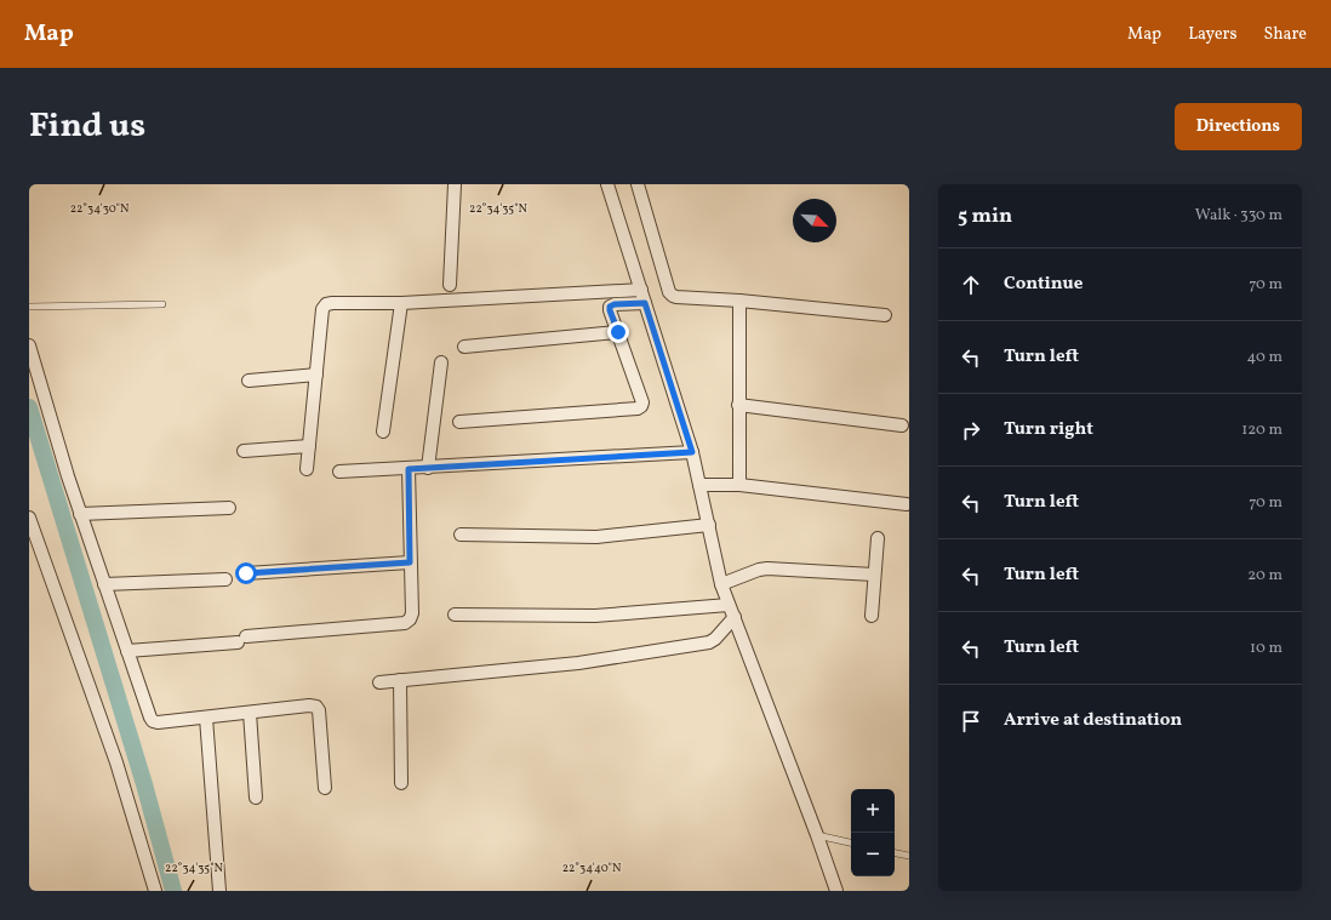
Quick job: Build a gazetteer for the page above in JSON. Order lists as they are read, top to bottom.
{
  "north": "bottom right",
  "page": {
    "header": "Map",
    "nav": ["Map", "Layers", "Share"],
    "title": "Find us",
    "buttons": "Directions",
    "heading": ["5 min", "Walk · 330 m"],
    "list": [
      ["Continue", "70 m"],
      ["Turn left", "40 m"],
      ["Turn right", "120 m"],
      ["Turn left", "70 m"],
      ["Turn left", "20 m"],
      ["Turn left", "10 m"],
      "Arrive at destination"
    ],
    "map_buttons": ["+", "−"]
  },
  "coordinates": ["22°34'30\"N", "22°34'35\"N", "22°34'40\"N"]
}
